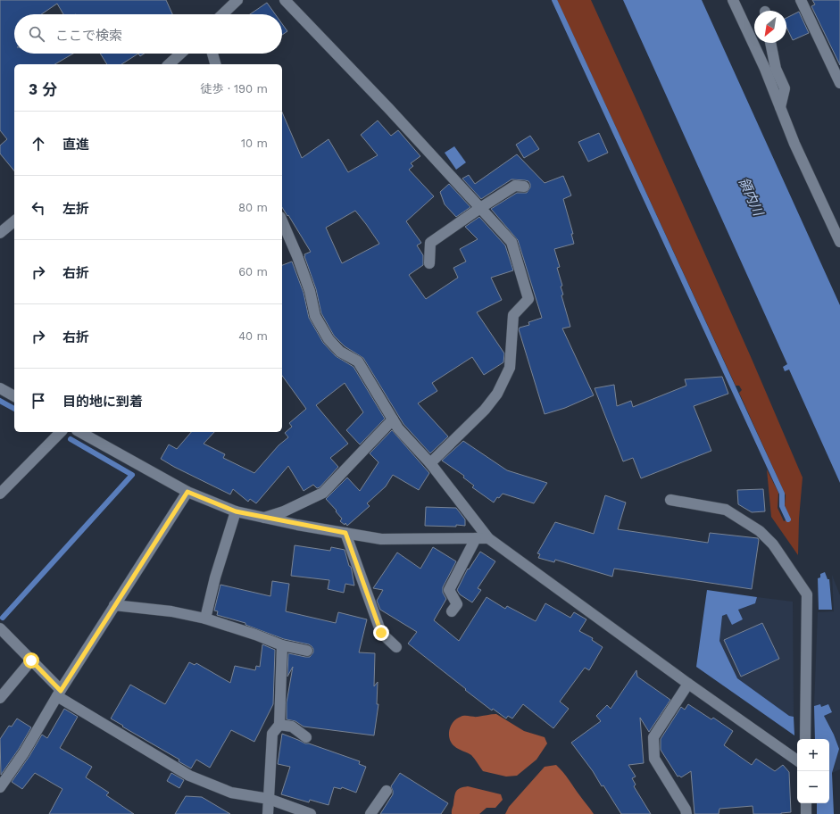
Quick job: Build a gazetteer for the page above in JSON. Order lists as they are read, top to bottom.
{
  "water": ["領内川"],
  "north": "bottom left",
  "page": {
    "search": "ここで検索",
    "heading": ["3 分", "徒歩 · 190 m"],
    "list": [
      ["直進", "10 m"],
      ["左折", "80 m"],
      ["右折", "60 m"],
      ["右折", "40 m"],
      "目的地に到着"
    ],
    "map_buttons": ["+", "−"]
  }
}
